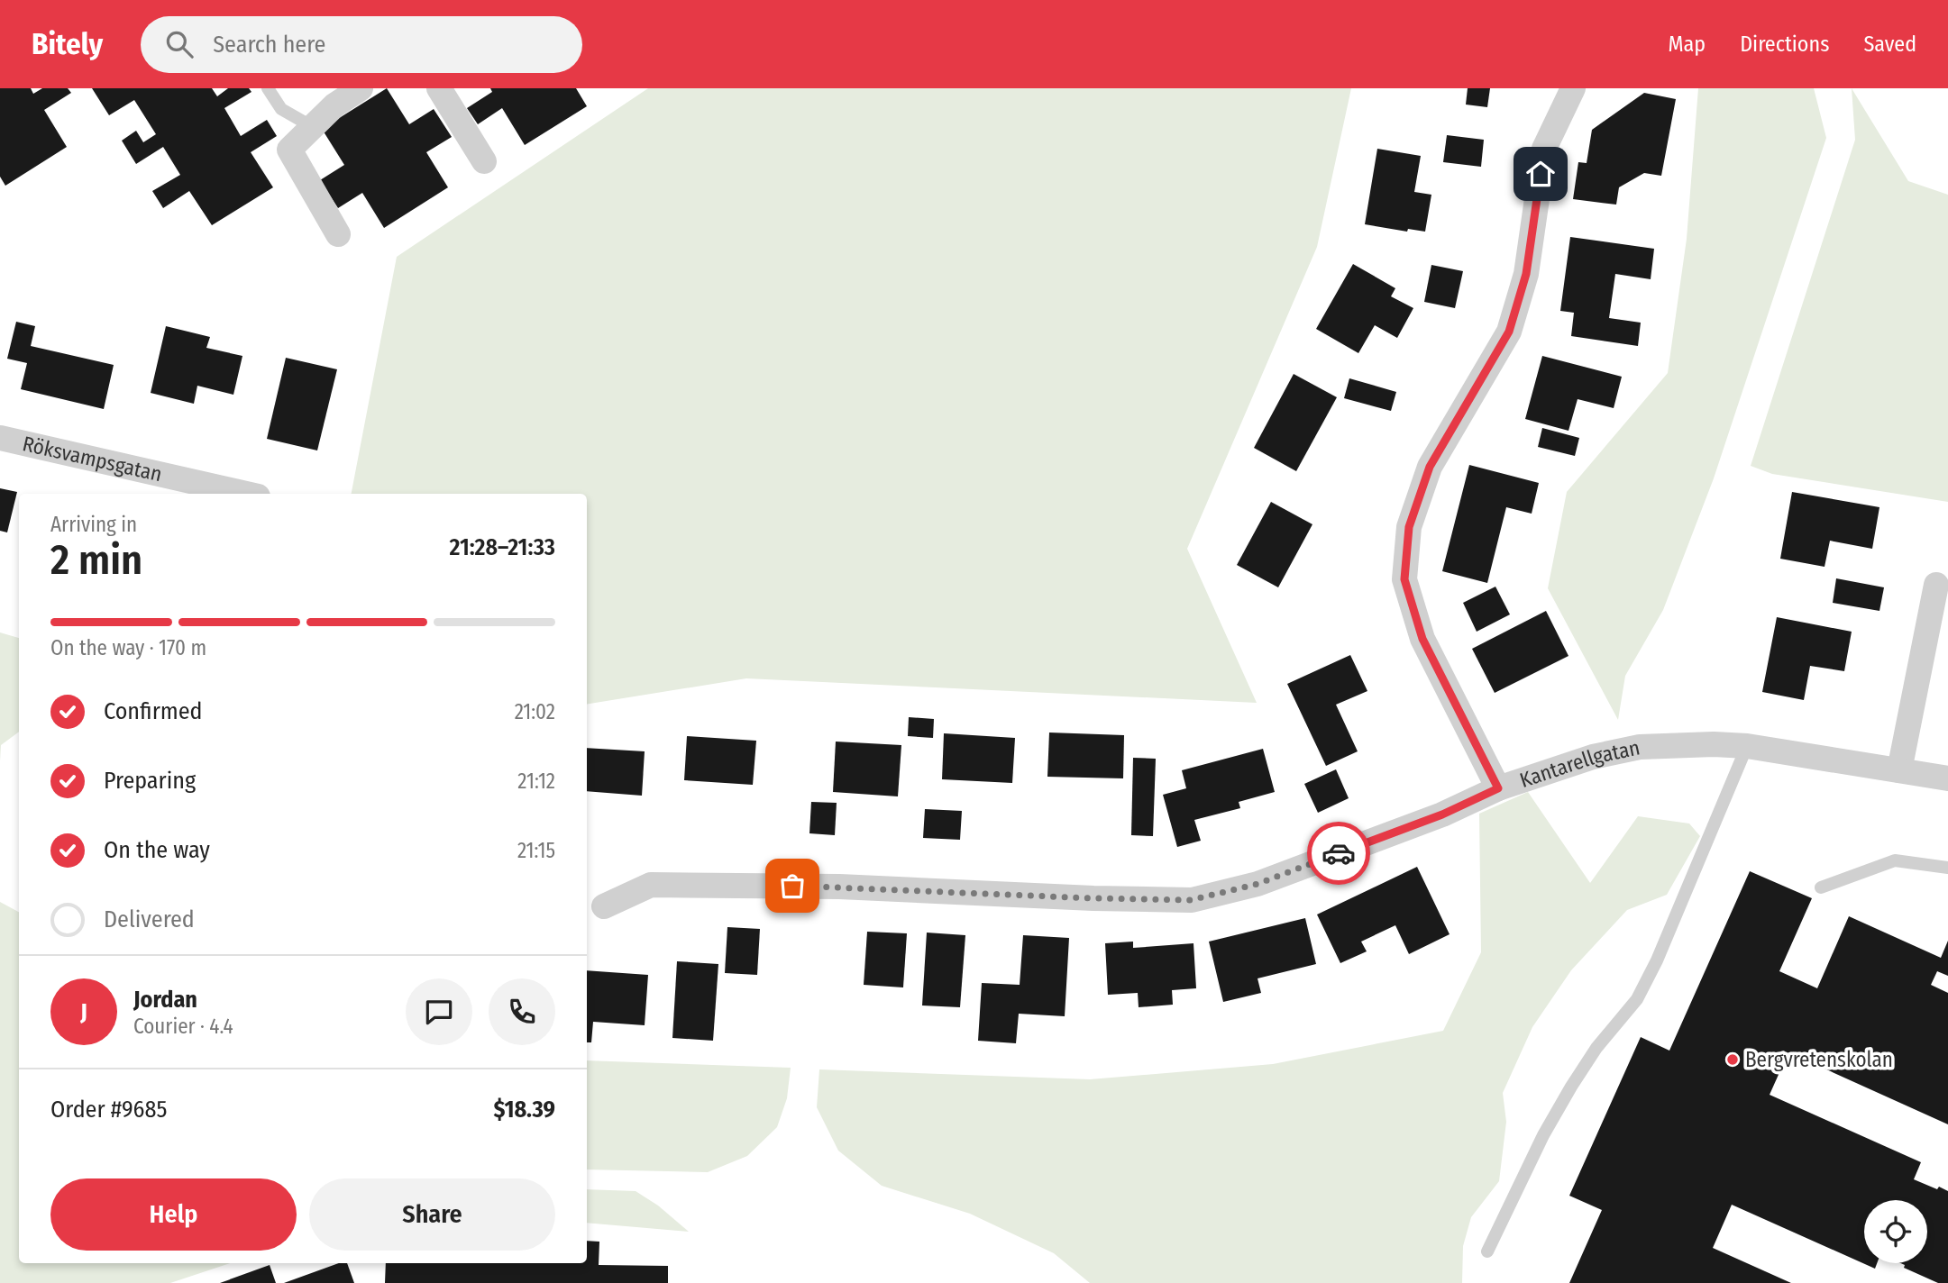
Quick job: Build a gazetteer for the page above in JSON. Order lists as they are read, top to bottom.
{
  "streets": {
    "street": ["Röksvampsgatan", "Kantarellgatan"]
  },
  "places": ["Bergvretenskolan"],
  "page": {
    "header": "Bitely",
    "search": "Search here",
    "nav": ["Map", "Directions", "Saved"],
    "heading": ["2 min", "Arriving in", "21:28–21:33"],
    "panel": [
      "Jordan",
      "Courier · 4.4",
      "Order #9685",
      "$18.39"
    ],
    "bar": "On the way · 170 m",
    "list": [
      ["Confirmed", "21:02"],
      ["Preparing", "21:12"],
      ["On the way", "21:15"],
      "Delivered"
    ],
    "round": "J",
    "buttons": ["Help", "Share"]
  }
}
